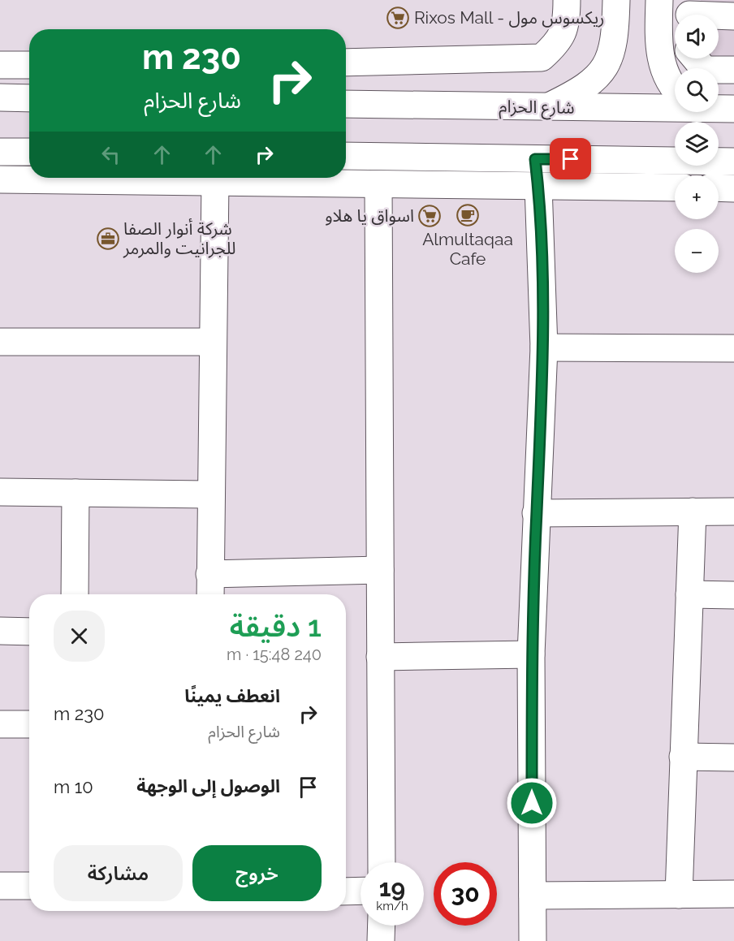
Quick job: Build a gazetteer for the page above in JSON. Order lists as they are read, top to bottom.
{
  "streets": {
    "street": ["شارع الحزام"]
  },
  "places": {
    "supermarket": ["Rixos Mall - ريكسوس مول", "اسواق يا هلاو"],
    "cafe": ["Almultaqaa Cafe"],
    "office": ["شركة أنوار الصفا للجرانيت والمرمر"]
  },
  "page": {
    "map_buttons": ["+", "−"],
    "turn": ["230 m", "شارع الحزام"],
    "heading": ["1 دقيقة", "240 m · 15:48"],
    "list": [
      {
        "name": "انعطف يمينًا",
        "note": "شارع الحزام",
        "value": "230 m"
      },
      {
        "name": "الوصول إلى الوجهة",
        "value": "10 m"
      }
    ],
    "buttons": ["خروج", "مشاركة"],
    "speed": "19 km/h",
    "limit": "30"
  }
}
